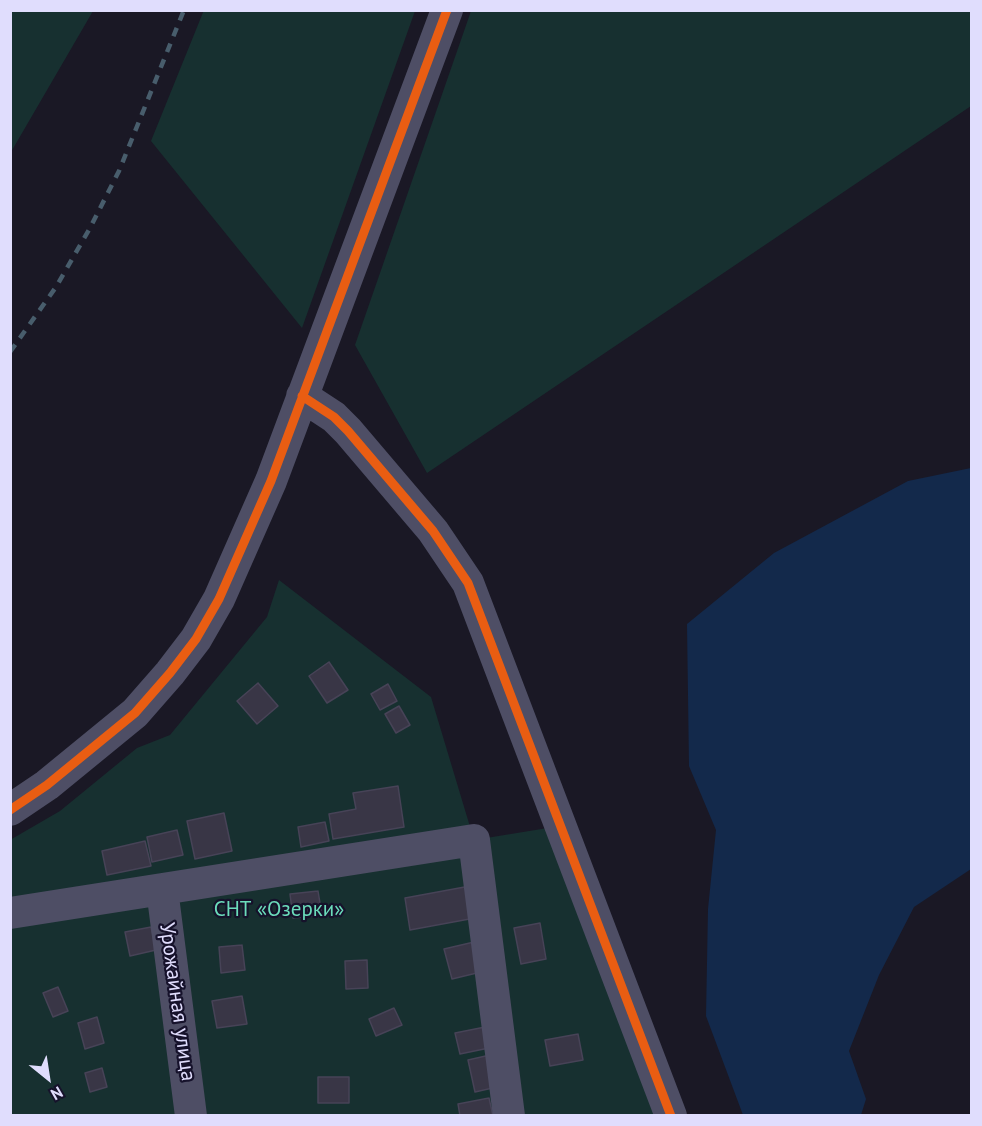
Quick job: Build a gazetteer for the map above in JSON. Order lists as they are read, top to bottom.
{
  "streets": {
    "street": ["Урожайная улица"]
  },
  "parks": ["СНТ «Озерки»"],
  "north": "bottom right"
}
